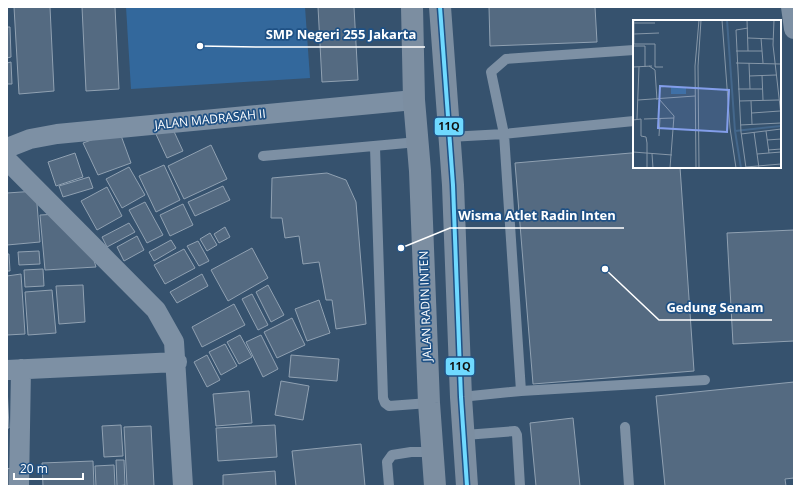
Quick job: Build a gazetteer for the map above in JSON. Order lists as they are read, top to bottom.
{
  "streets": {
    "main road": ["JALAN RADIN INTEN"],
    "street": ["JALAN MADRASAH II"]
  },
  "crossings": [
    ["JALAN MADRASAH II", "JALAN RADIN INTEN"]
  ],
  "places": ["SMP Negeri 255 Jakarta", "Wisma Atlet Radin Inten", "Gedung Senam"],
  "lines": ["transit line 11Q"],
  "scale_bar": "20 m"
}
